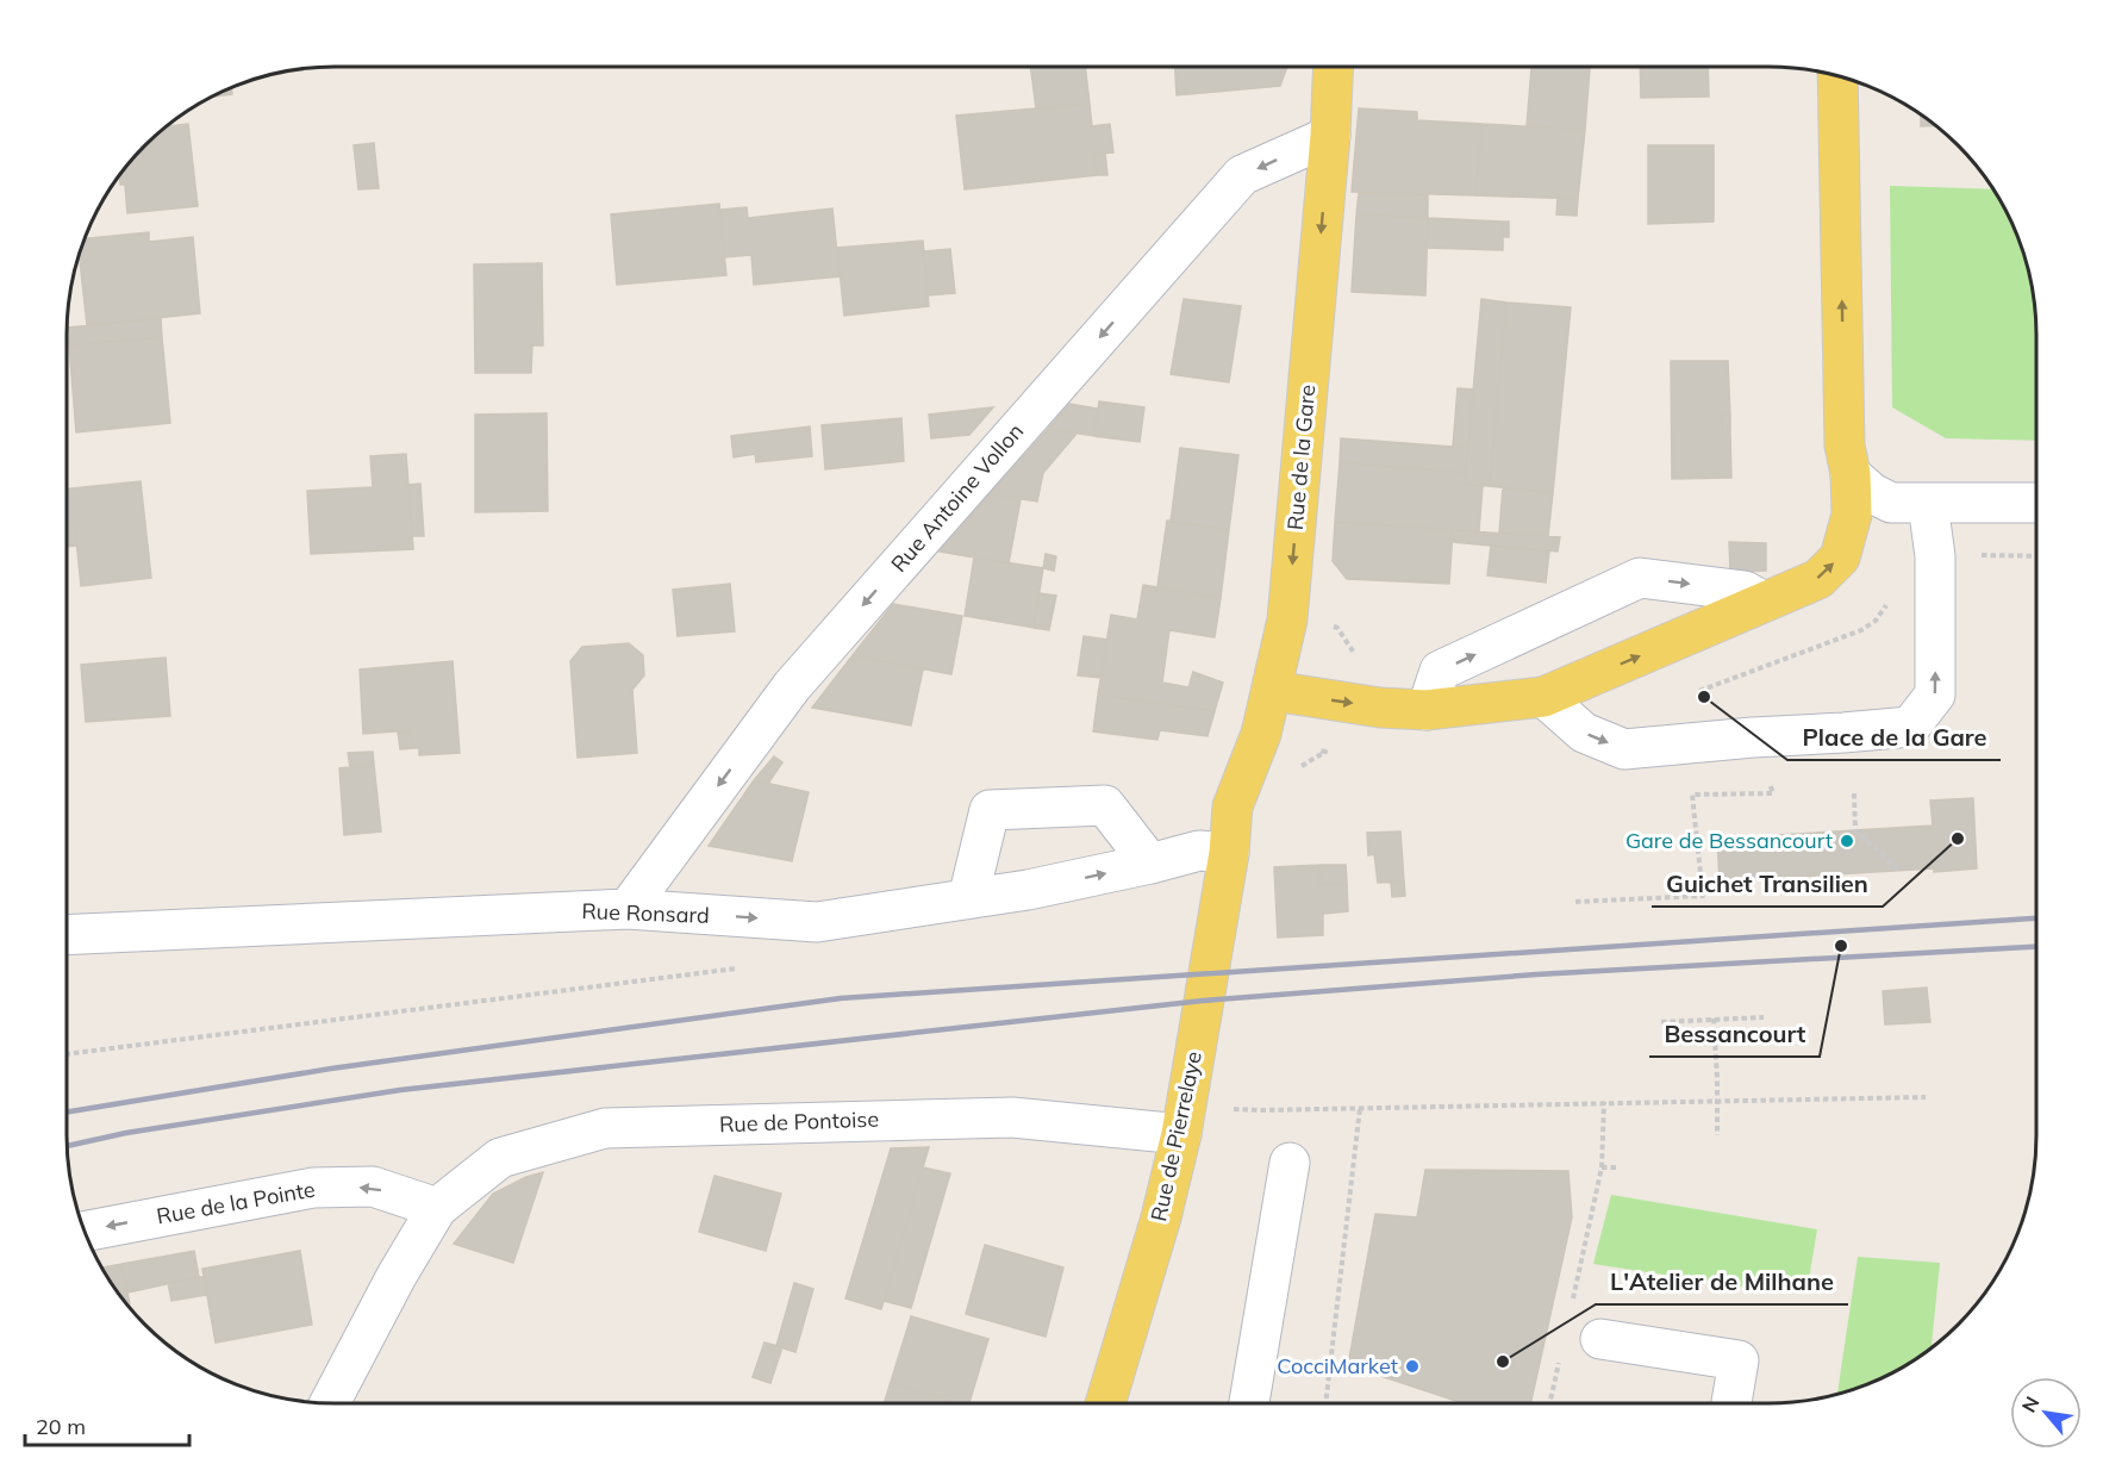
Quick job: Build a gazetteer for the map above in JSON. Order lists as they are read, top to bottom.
{
  "streets": {
    "main road": ["Rue de la Gare", "Rue de Pierrelaye"],
    "street": [
      "Rue Antoine Vollon",
      "Rue Ronsard",
      "Rue de Pontoise",
      "Rue de la Pointe"
    ]
  },
  "crossings": [
    ["Rue de la Gare", "Rue Antoine Vollon"],
    ["Rue de la Gare", "Rue Ronsard"],
    ["Rue de la Gare", "Rue de Pierrelaye"],
    ["Rue Antoine Vollon", "Rue Ronsard"],
    ["Rue Ronsard", "Rue de Pierrelaye"],
    ["Rue de Pontoise", "Rue de Pierrelaye"],
    ["Rue de Pontoise", "Rue de la Pointe"]
  ],
  "one_way": [
    "Rue de la Gare",
    "Rue Antoine Vollon",
    "Rue Ronsard",
    "Rue de la Pointe"
  ],
  "places": [
    "Place de la Gare",
    "Guichet Transilien",
    "Gare de Bessancourt",
    "Bessancourt",
    "L'Atelier de Milhane",
    "CocciMarket"
  ],
  "scale_bar": "20 m",
  "north": "top left"
}
